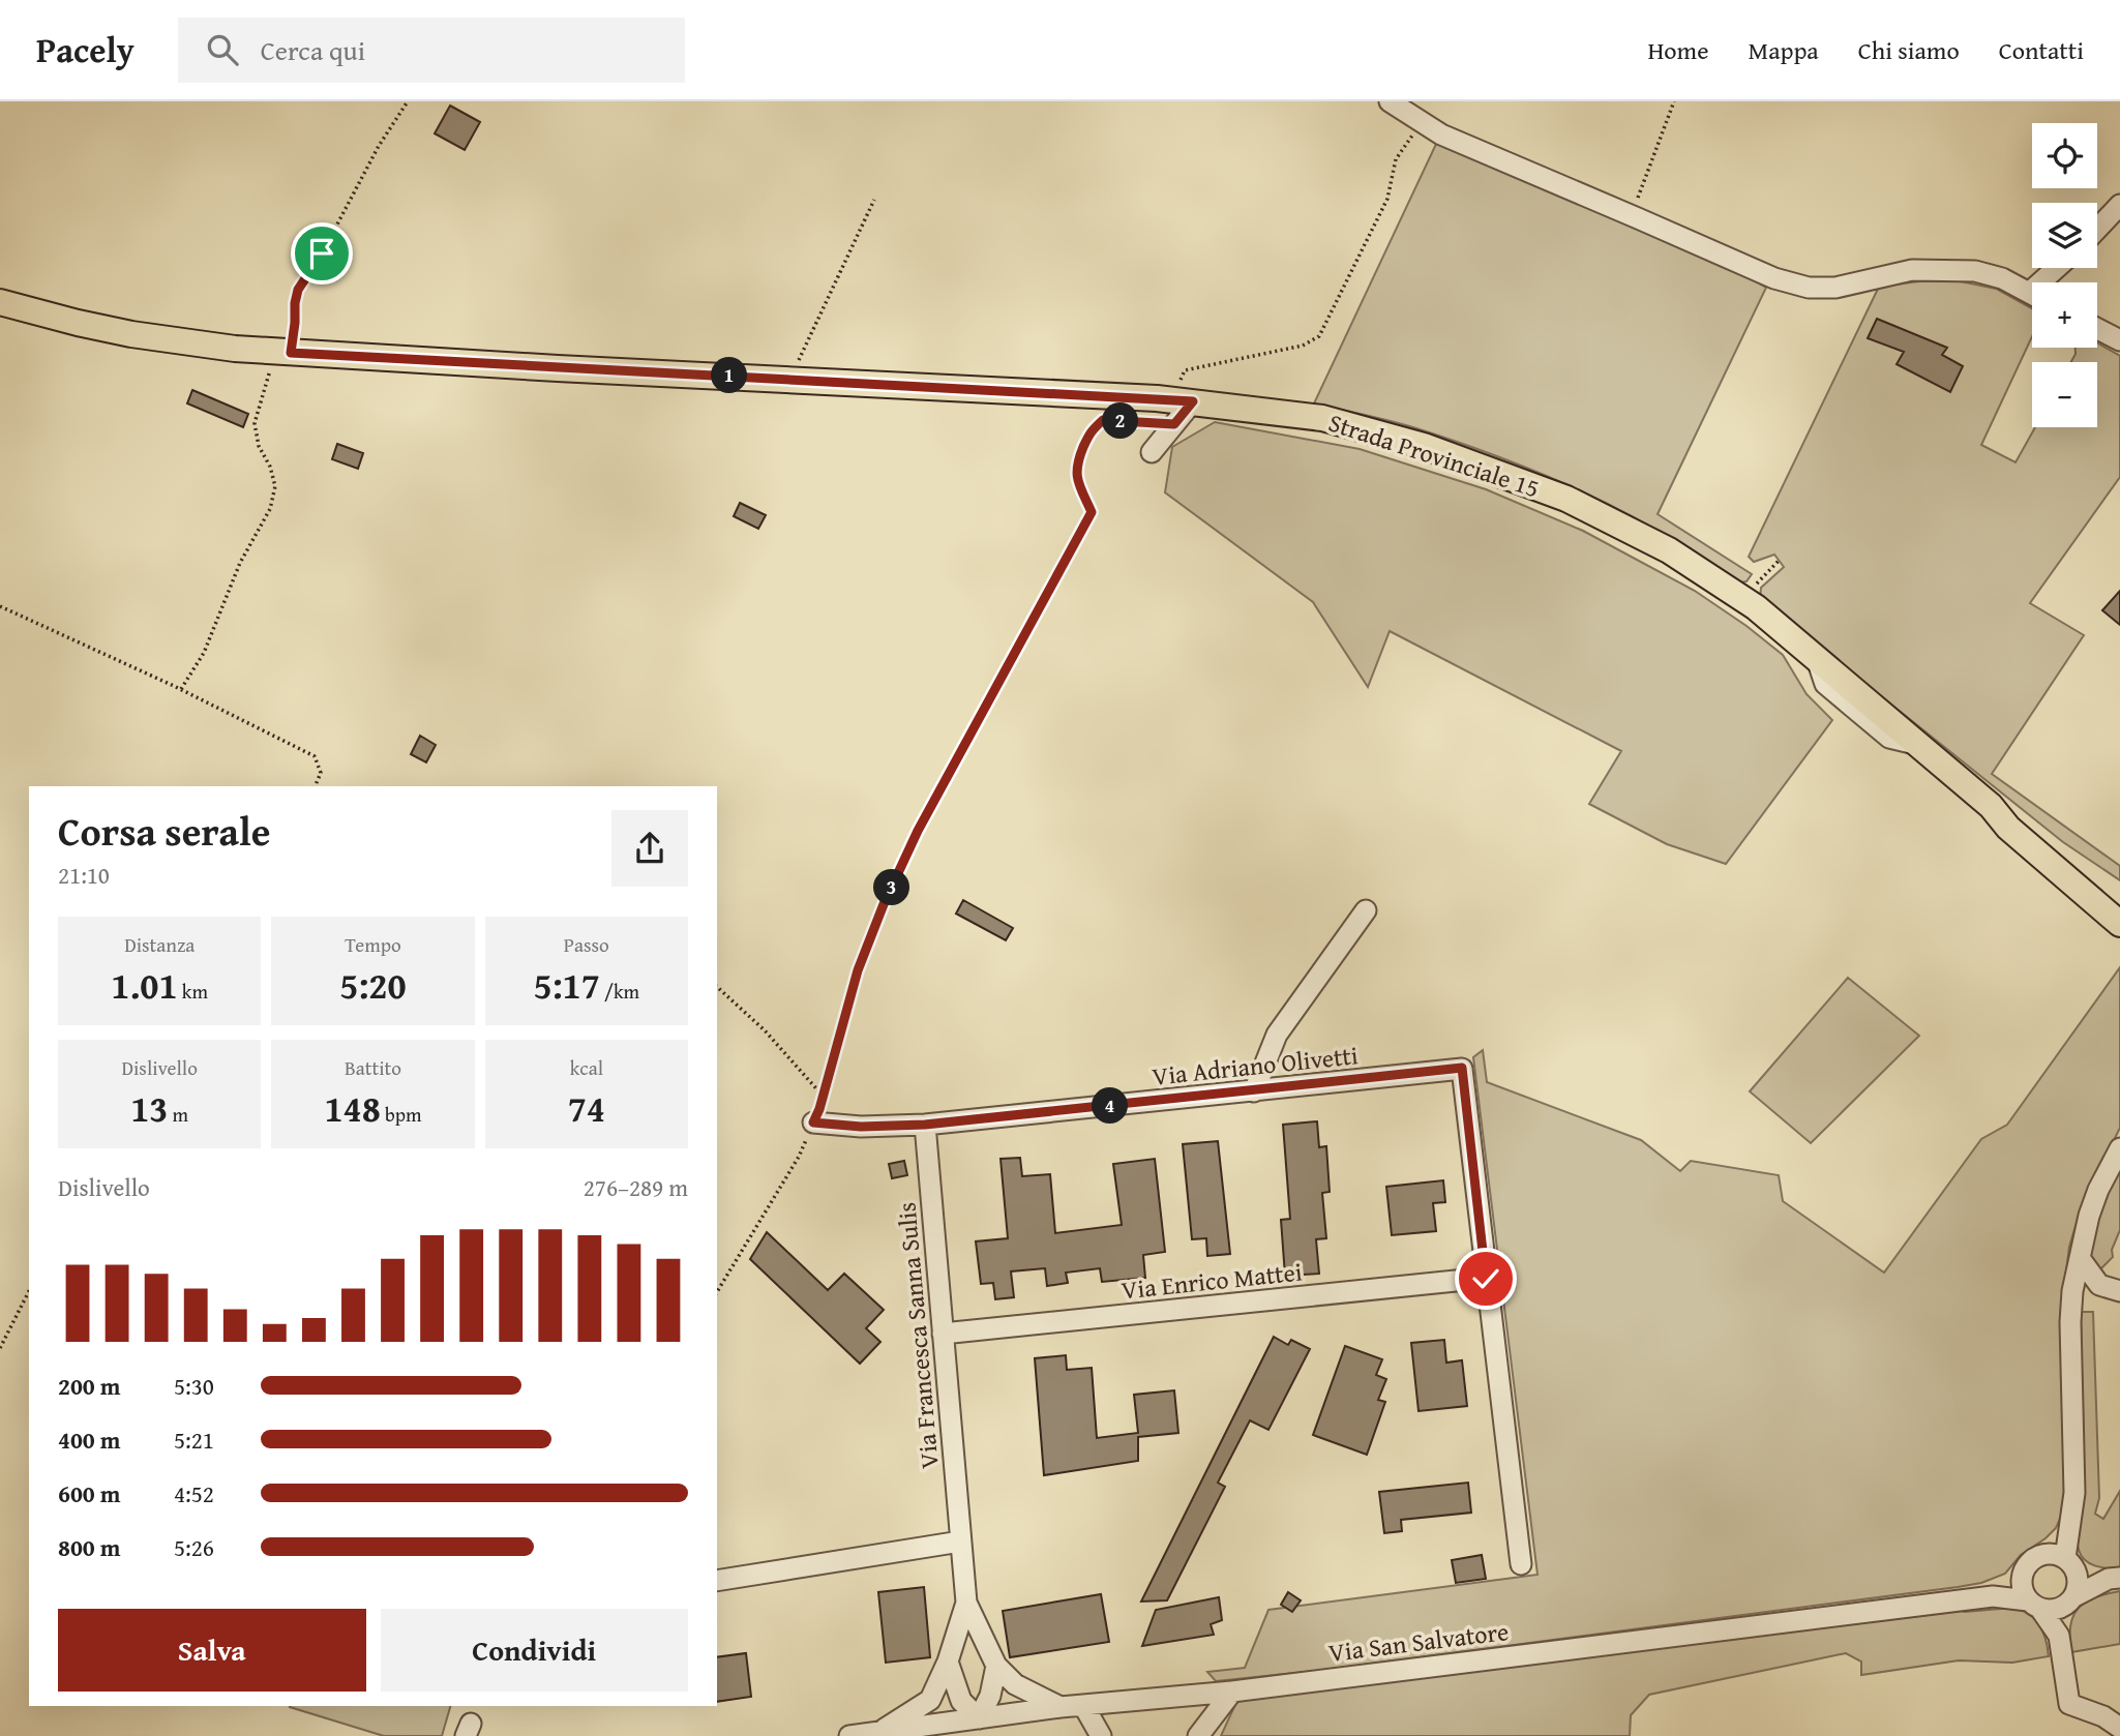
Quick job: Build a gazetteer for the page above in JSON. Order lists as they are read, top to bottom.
{
  "streets": {
    "main road": ["Strada Provinciale 15"],
    "street": [
      "Via Adriano Olivetti",
      "Via Enrico Mattei",
      "Via Francesca Sanna Sulis",
      "Via San Salvatore"
    ]
  },
  "crossings": [
    ["Via Adriano Olivetti", "Via Enrico Mattei"],
    ["Via Adriano Olivetti", "Via Francesca Sanna Sulis"],
    ["Via Enrico Mattei", "Via Francesca Sanna Sulis"],
    ["Via Francesca Sanna Sulis", "Via San Salvatore"]
  ],
  "page": {
    "header": "Pacely",
    "search": "Cerca qui",
    "nav": [
      "Home",
      "Mappa",
      "Chi siamo",
      "Contatti"
    ],
    "map_buttons": ["+", "−"],
    "pins": [
      "1",
      "2",
      "3",
      "4"
    ],
    "heading": ["Corsa serale", "21:10"],
    "stats": [
      ["Distanza", "1.01 km"],
      ["Tempo", "5:20"],
      ["Passo", "5:17 /km"],
      ["Dislivello", "13 m"],
      ["Battito", "148 bpm"],
      ["kcal", "74"]
    ],
    "chart": ["Dislivello", "276–289 m"],
    "list": [
      {
        "name": "200 m",
        "note": "5:30"
      },
      {
        "name": "400 m",
        "note": "5:21"
      },
      {
        "name": "600 m",
        "note": "4:52"
      },
      {
        "name": "800 m",
        "note": "5:26"
      }
    ],
    "buttons": ["Salva", "Condividi"]
  }
}
